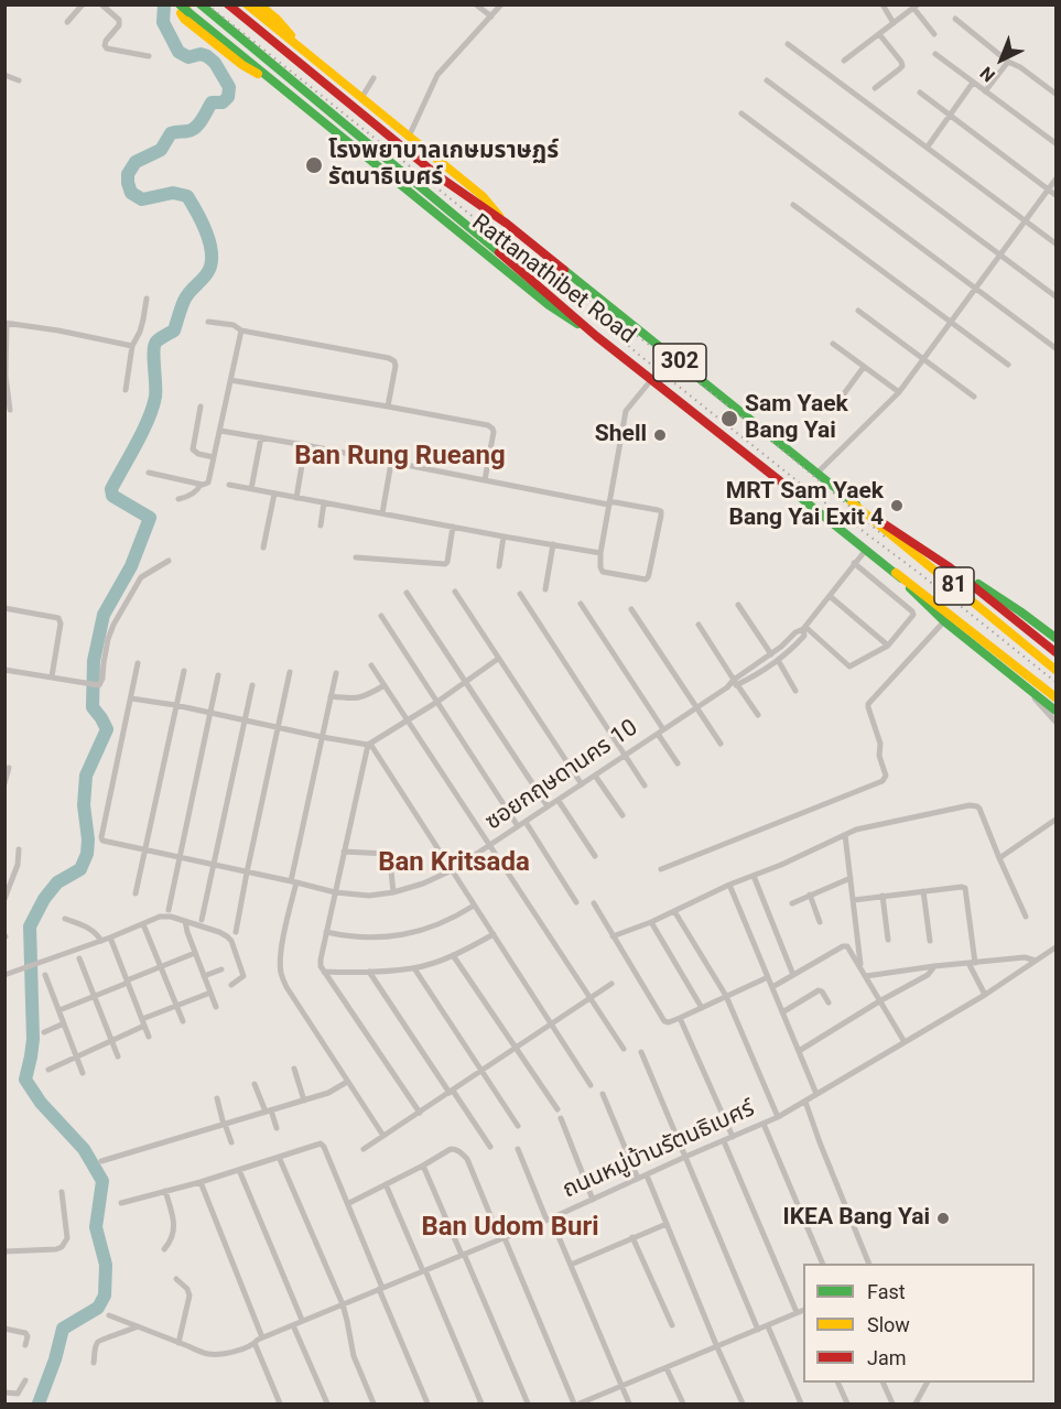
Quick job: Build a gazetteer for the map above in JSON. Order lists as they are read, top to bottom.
{
  "streets": {
    "main road": ["Rattanathibet Road", "302", "81"],
    "street": ["ซอยกฤษดานคร 10", "ถนนหมู่บ้านรัตนธิเบศร์"]
  },
  "crossings": [
    ["Rattanathibet Road", "302"],
    ["Rattanathibet Road", "81"],
    ["Rattanathibet Road", "ซอยกฤษดานคร 10"]
  ],
  "districts": ["Ban Rung Rueang", "Ban Kritsada", "Ban Udom Buri"],
  "places": [
    "โรงพยาบาลเกษมราษฏร์ รัตนาธิเบศร์",
    "Sam Yaek Bang Yai",
    "Shell",
    "MRT Sam Yaek Bang Yai Exit 4",
    "IKEA Bang Yai"
  ],
  "legend": ["Fast", "Slow", "Jam"],
  "north": "bottom left"
}
